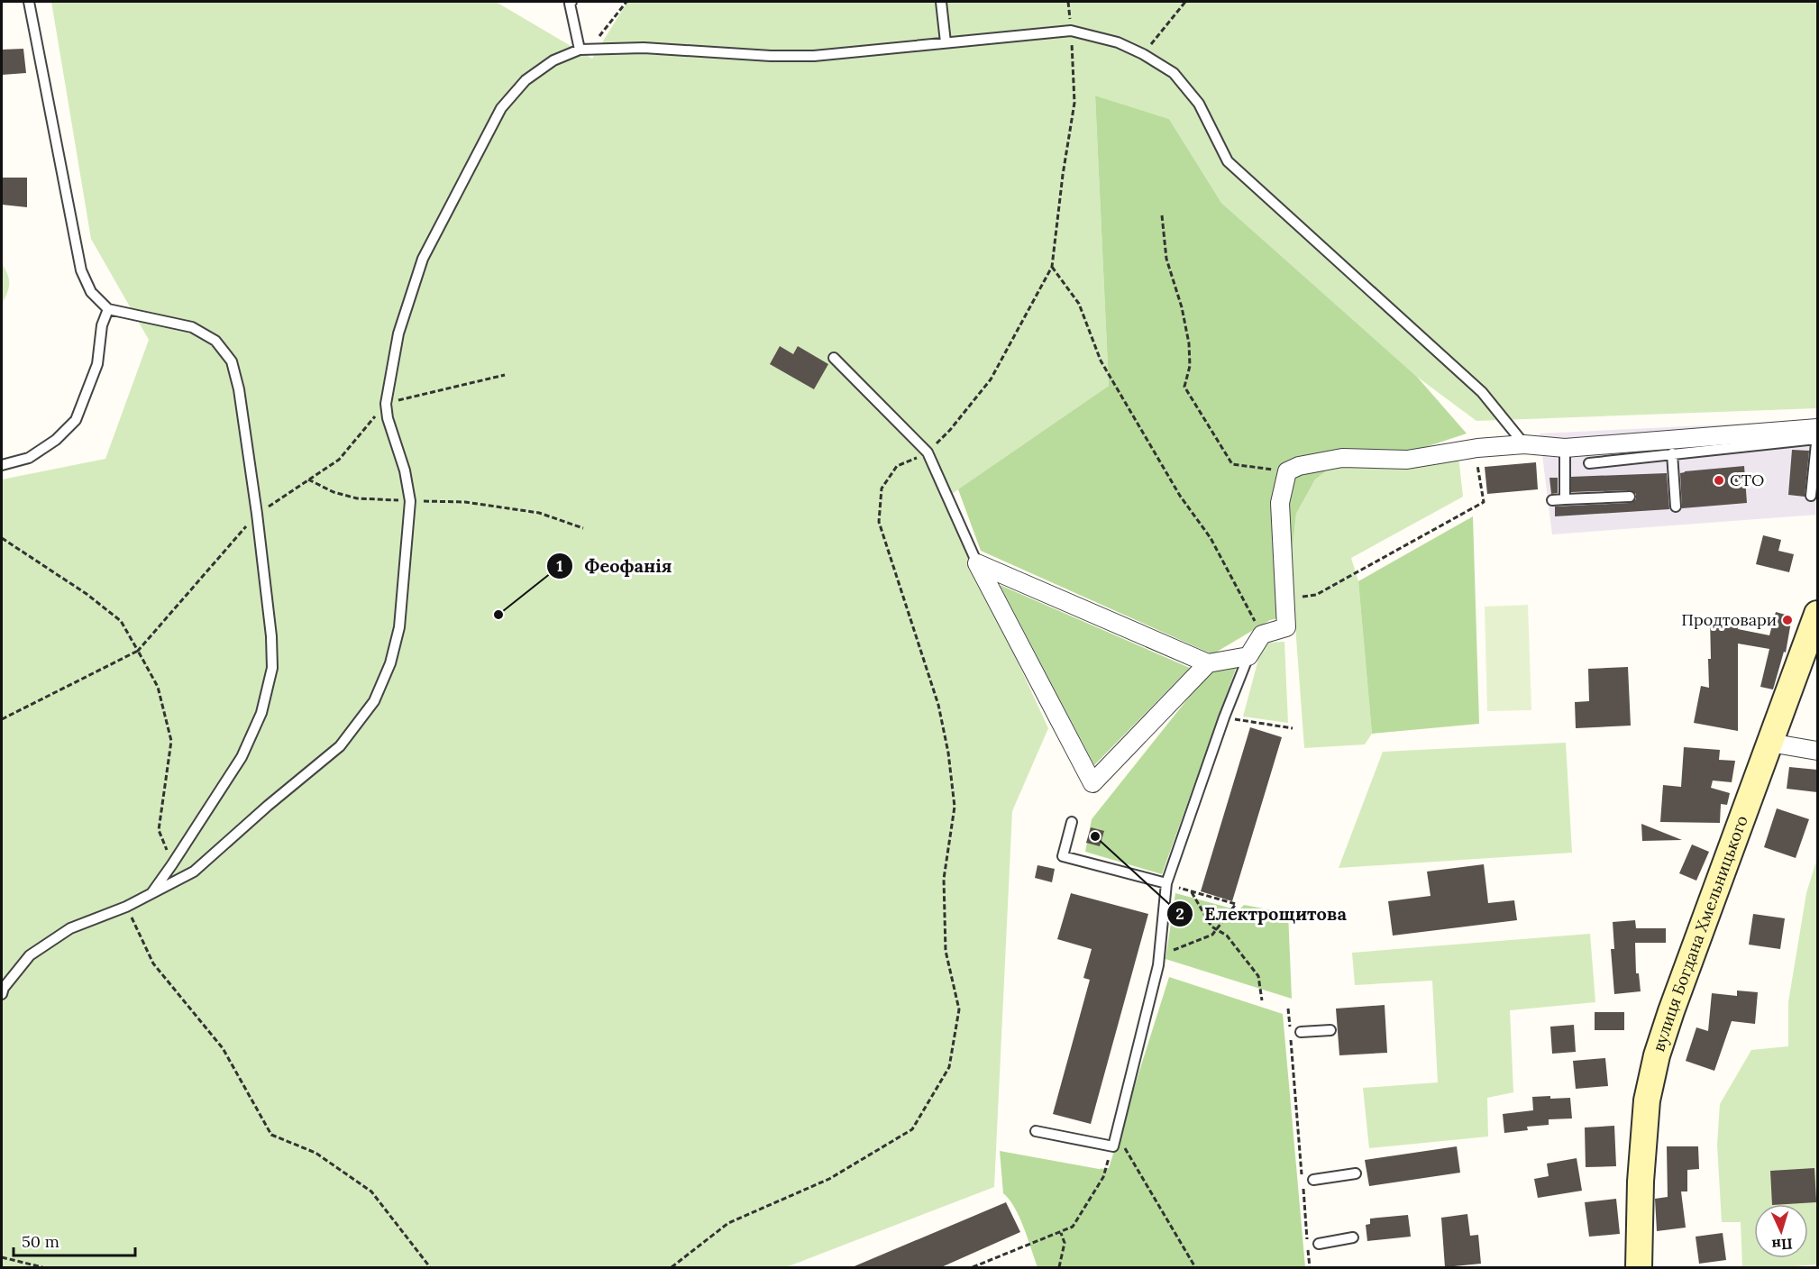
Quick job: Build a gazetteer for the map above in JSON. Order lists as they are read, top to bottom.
{
  "streets": {
    "street": ["вулиця Богдана Хмельницького"]
  },
  "places": [
    "СТО",
    "Феофанія",
    "Продтовари",
    "Електрощитова"
  ],
  "scale_bar": "50 m",
  "north": "bottom"
}
